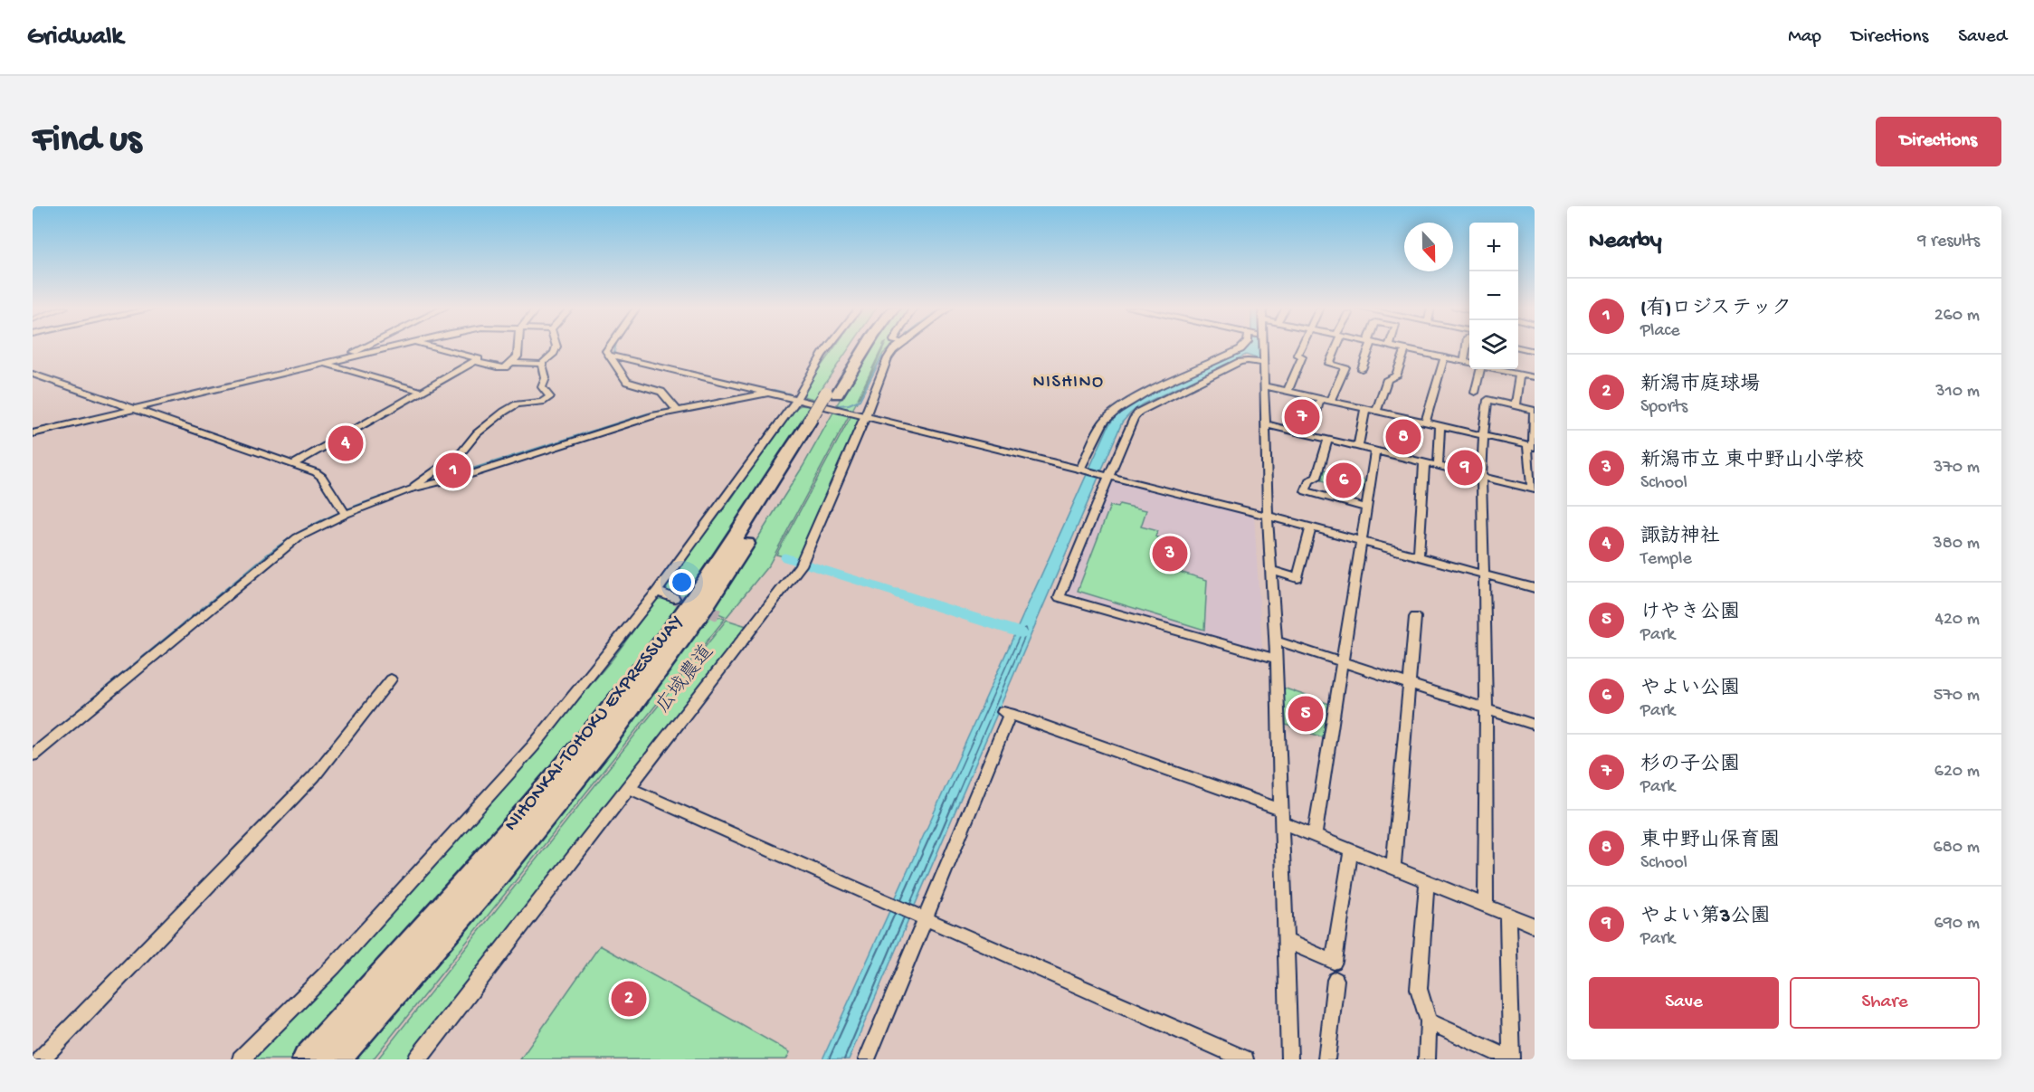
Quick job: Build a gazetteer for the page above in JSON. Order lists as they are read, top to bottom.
{
  "streets": {
    "highway": ["NIHONKAI-TOHOKU EXPRESSWAY"],
    "street": ["広域農道"]
  },
  "districts": ["NISHINO"],
  "north": "bottom",
  "page": {
    "header": "Gridwalk",
    "nav": ["Map", "Directions", "Saved"],
    "buttons": [
      "Directions",
      ["Save", "Share"]
    ],
    "title": "Find us",
    "heading": ["Nearby", "9 results"],
    "map_buttons": ["+", "−"],
    "list": [
      {
        "mark": "1",
        "name": "(有)ロジステック",
        "note": "Place",
        "value": "260 m"
      },
      {
        "mark": "2",
        "name": "新潟市庭球場",
        "note": "Sports",
        "value": "310 m"
      },
      {
        "mark": "3",
        "name": "新潟市立 東中野山小学校",
        "note": "School",
        "value": "370 m"
      },
      {
        "mark": "4",
        "name": "諏訪神社",
        "note": "Temple",
        "value": "380 m"
      },
      {
        "mark": "5",
        "name": "けやき公園",
        "note": "Park",
        "value": "420 m"
      },
      {
        "mark": "6",
        "name": "やよい公園",
        "note": "Park",
        "value": "570 m"
      },
      {
        "mark": "7",
        "name": "杉の子公園",
        "note": "Park",
        "value": "620 m"
      },
      {
        "mark": "8",
        "name": "東中野山保育園",
        "note": "School",
        "value": "680 m"
      },
      {
        "mark": "9",
        "name": "やよい第3公園",
        "note": "Park",
        "value": "690 m"
      }
    ],
    "pins": [
      "7",
      "8",
      "4",
      "9",
      "1",
      "6",
      "3",
      "5",
      "2"
    ]
  }
}
